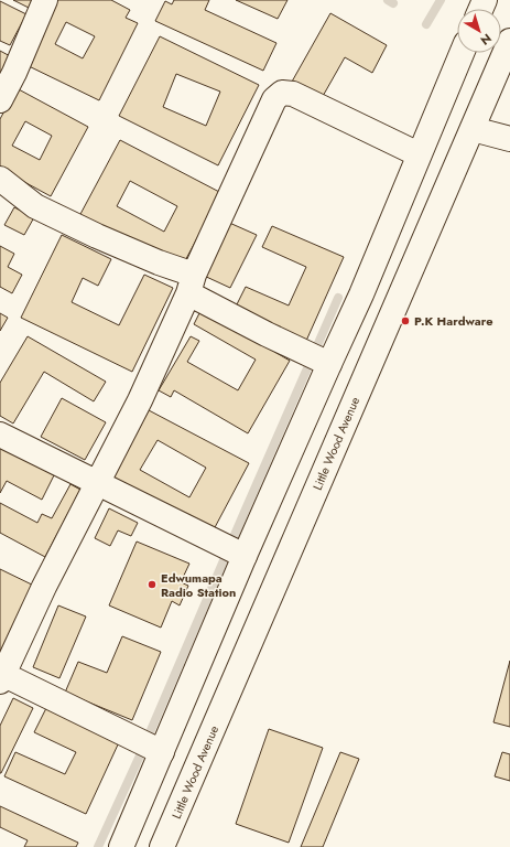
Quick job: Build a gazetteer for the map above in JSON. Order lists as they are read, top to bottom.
{
  "streets": {
    "main road": ["Little Wood Avenue"]
  },
  "places": ["P.K Hardware", "Edwumapa Radio Station"],
  "north": "bottom right"
}
